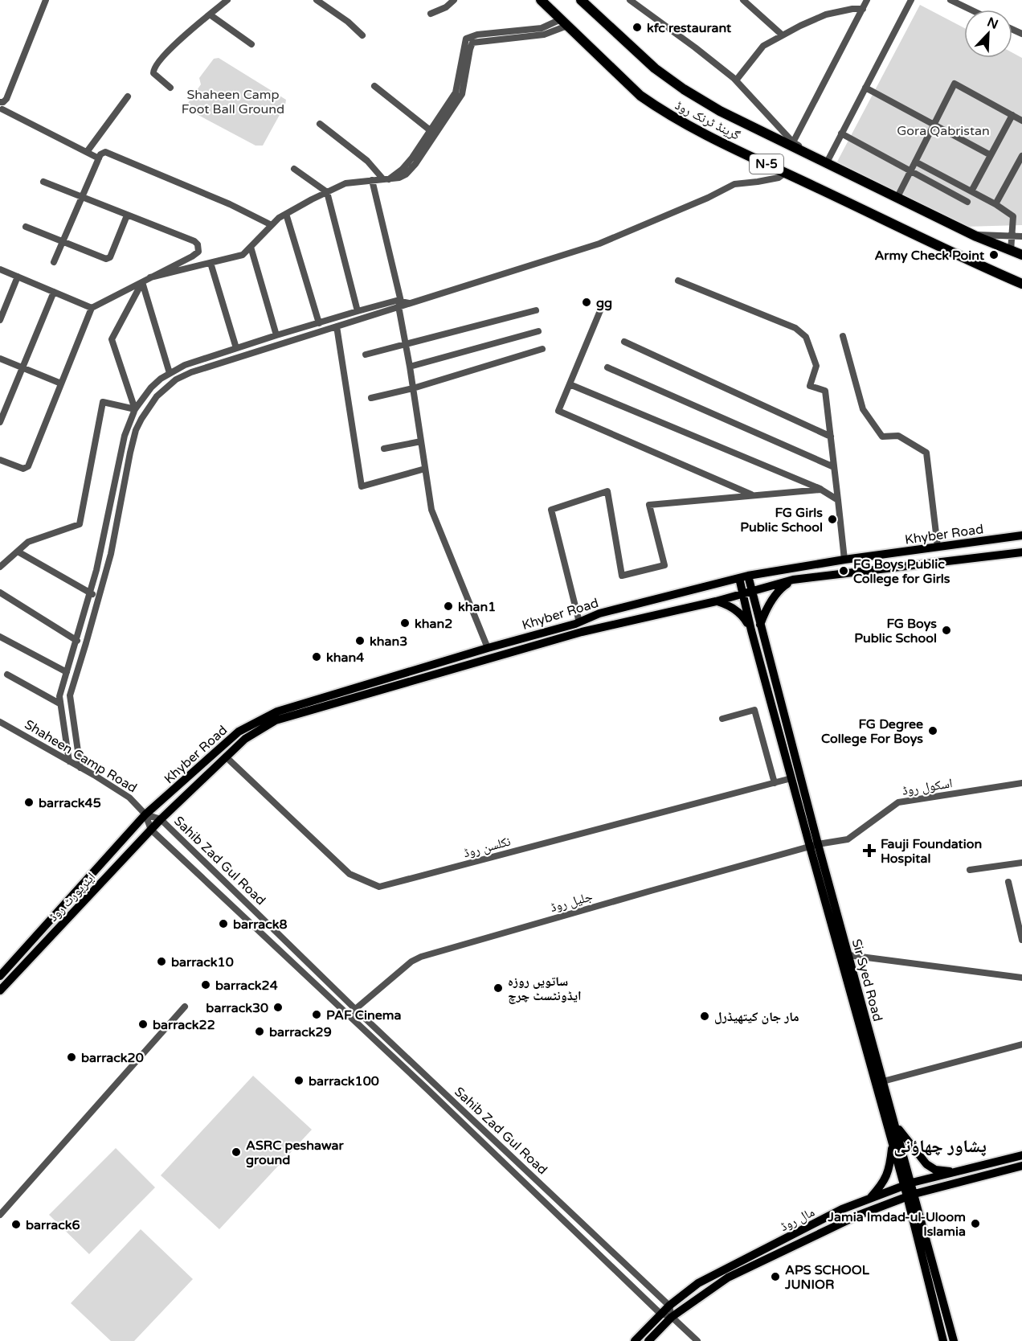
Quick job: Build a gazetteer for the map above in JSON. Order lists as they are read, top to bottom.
{
  "streets": {
    "highway": ["گرینڈ ٹرنک روڈ", "N-5"],
    "main road": [
      "Khyber Road",
      "ایئرپورٹ روڈ",
      "Sir Syed Road",
      "مال روڈ"
    ],
    "street": [
      "Shaheen Camp Road",
      "اسکول روڈ",
      "نکلسن روڈ",
      "Sahib Zad Gul Road",
      "جلیل روڈ"
    ]
  },
  "crossings": [
    ["Khyber Road", "Shaheen Camp Road"],
    ["Khyber Road", "Sahib Zad Gul Road"],
    ["Khyber Road", "ایئرپورٹ روڈ"],
    ["Khyber Road", "Sir Syed Road"],
    ["Shaheen Camp Road", "Sahib Zad Gul Road"],
    ["اسکول روڈ", "جلیل روڈ"],
    ["اسکول روڈ", "Sir Syed Road"],
    ["نکلسن روڈ", "Sir Syed Road"],
    ["Sahib Zad Gul Road", "ایئرپورٹ روڈ"],
    ["Sahib Zad Gul Road", "جلیل روڈ"],
    ["Sahib Zad Gul Road", "مال روڈ"],
    ["جلیل روڈ", "Sir Syed Road"],
    ["Sir Syed Road", "مال روڈ"]
  ],
  "districts": ["پشاور چھاؤنی"],
  "parks": ["Shaheen Camp Foot Ball Ground", "Gora Qabristan"],
  "places": {
    "other": [
      "kfc restaurant",
      "Army Check Point",
      "gg",
      "FG Girls Public School",
      "FG Boys Public College for Girls",
      "khan1",
      "khan2",
      "FG Boys Public School",
      "khan3",
      "khan4",
      "FG Degree College For Boys",
      "barrack45",
      "barrack8",
      "barrack10",
      "barrack24",
      "ساتویں روزہ ایڈونٹسٹ چرچ",
      "barrack30",
      "PAF Cinema",
      "مار جان کیتھیڈرل",
      "barrack22",
      "barrack29",
      "barrack20",
      "barrack100",
      "ASRC peshawar ground",
      "Jamia Imdad-ul-Uloom Islamia",
      "barrack6",
      "APS SCHOOL JUNIOR"
    ],
    "health": ["Fauji Foundation Hospital"]
  },
  "north": "top right"
}
